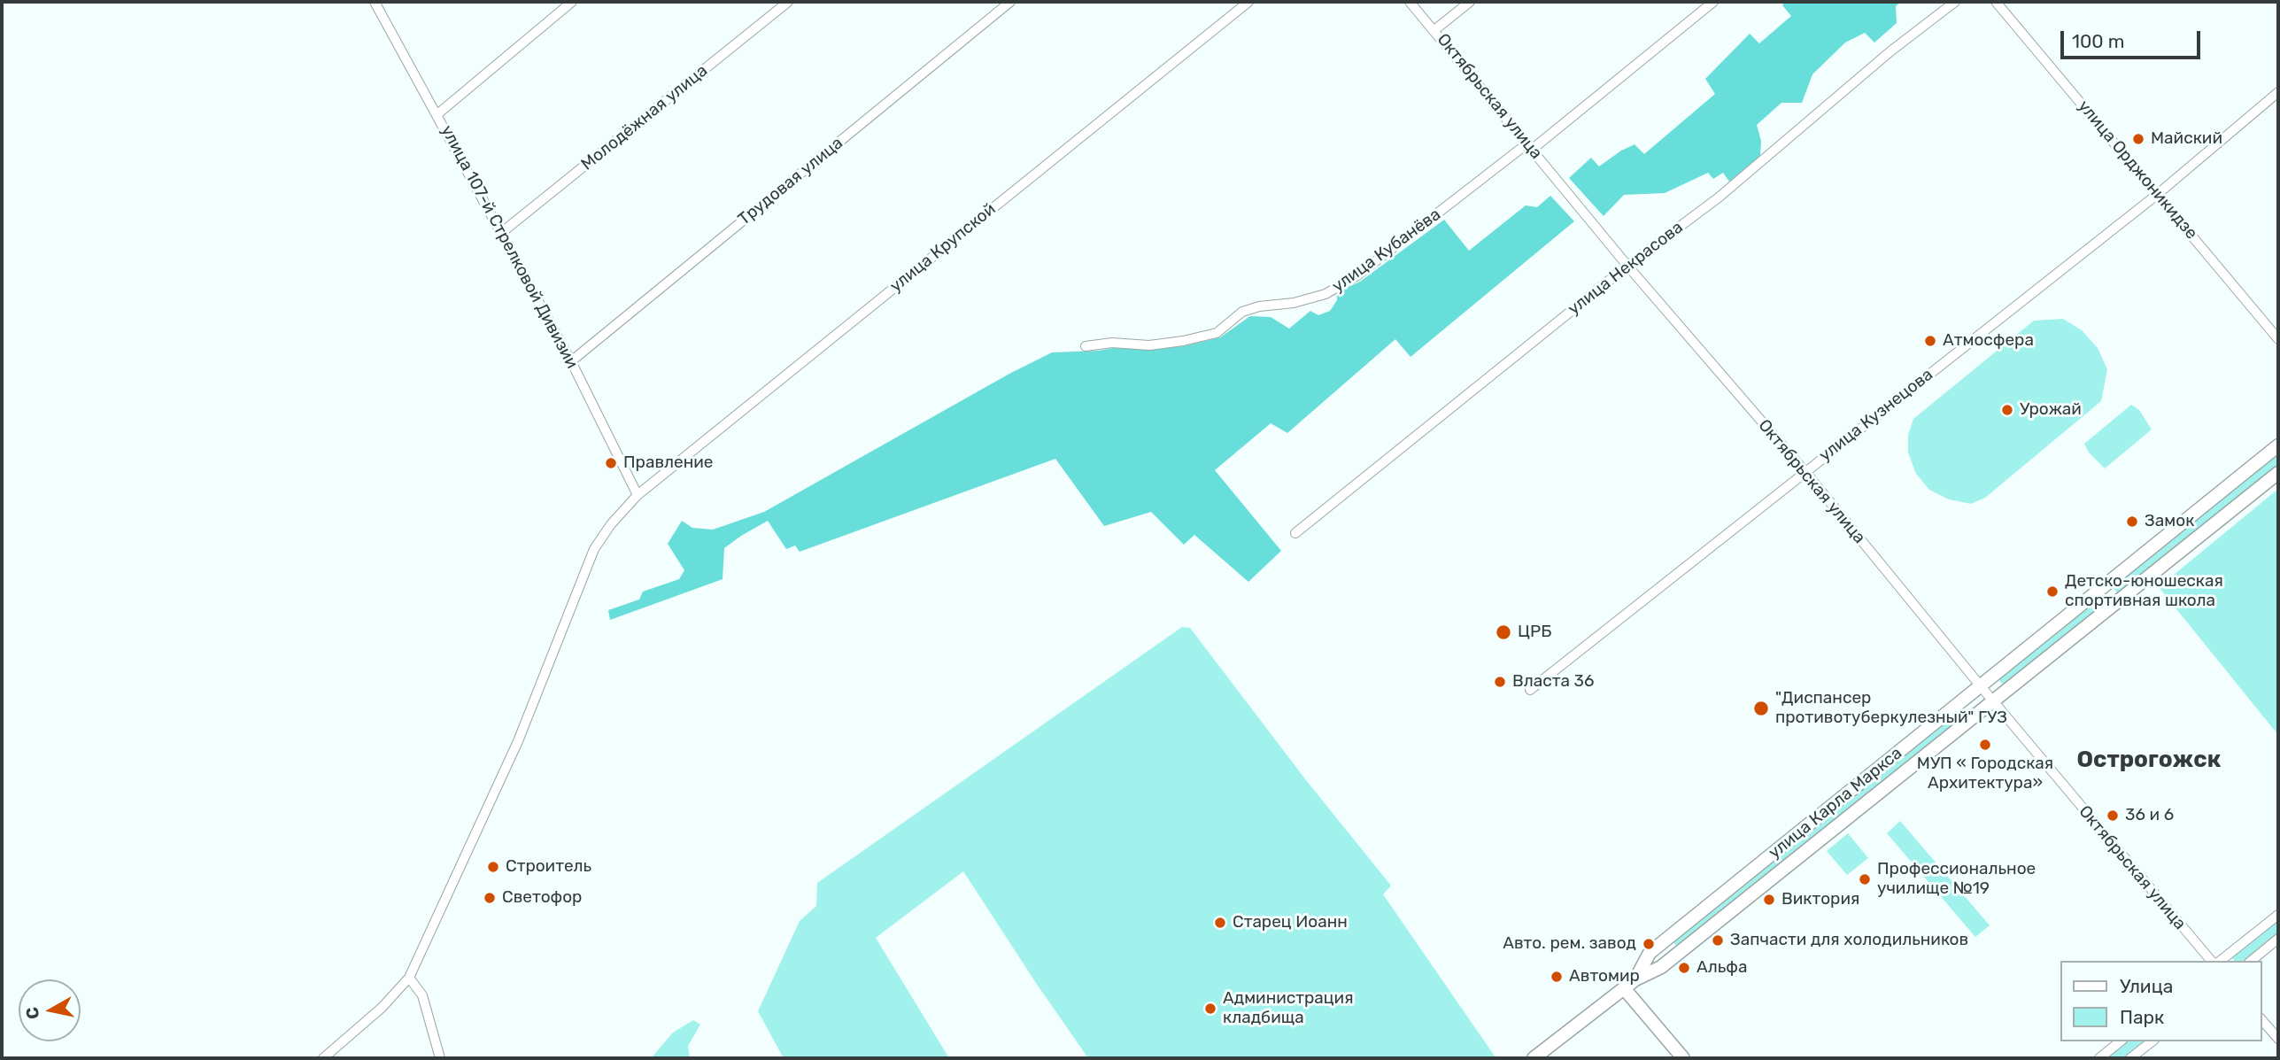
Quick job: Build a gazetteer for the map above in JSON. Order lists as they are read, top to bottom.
{
  "streets": {
    "main road": ["улица Карла Маркса"],
    "street": [
      "Октябрьская улица",
      "Молодёжная улица",
      "улица Орджоникидзе",
      "Трудовая улица",
      "улица 107-й Стрелковой Дивизии",
      "улица Крупской",
      "улица Кубанёва",
      "улица Некрасова",
      "улица Кузнецова"
    ]
  },
  "crossings": [
    ["Октябрьская улица", "улица Кубанёва"],
    ["Октябрьская улица", "улица Некрасова"],
    ["Октябрьская улица", "улица Кузнецова"],
    ["Октябрьская улица", "улица Карла Маркса"],
    ["Молодёжная улица", "улица 107-й Стрелковой Дивизии"],
    ["улица Орджоникидзе", "улица Кузнецова"],
    ["Трудовая улица", "улица 107-й Стрелковой Дивизии"],
    ["улица 107-й Стрелковой Дивизии", "улица Крупской"]
  ],
  "districts": ["Острогожск"],
  "places": [
    "Майский",
    "Атмосфера",
    "Урожай",
    "Правление",
    "Замок",
    "Детско-юношеская спортивная школа",
    "ЦРБ",
    "Власта 36",
    "\"Диспансер противотуберкулезный\" ГУЗ",
    "МУП « Городская Архитектура»",
    "36 и 6",
    "Строитель",
    "Профессиональное училище №19",
    "Светофор",
    "Виктория",
    "Старец Иоанн",
    "Запчасти для холодильников",
    "Авто. рем. завод",
    "Альфа",
    "Автомир",
    "Администрация кладбища"
  ],
  "legend": ["Улица", "Парк"],
  "scale_bar": "100 m",
  "north": "left"
}
